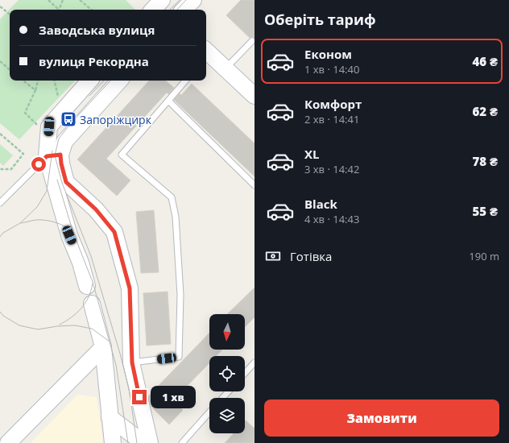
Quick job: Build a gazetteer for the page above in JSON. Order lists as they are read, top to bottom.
{
  "places": {
    "bus stop": ["Запоріжцирк"]
  },
  "north": "bottom",
  "page": {
    "heading": "Оберіть тариф",
    "banner": ["Заводська вулиця", "вулиця Рекордна"],
    "list": [
      {
        "name": "Економ",
        "note": "1 хв · 14:40",
        "value": "46 ₴"
      },
      {
        "name": "Комфорт",
        "note": "2 хв · 14:41",
        "value": "62 ₴"
      },
      {
        "name": "XL",
        "note": "3 хв · 14:42",
        "value": "78 ₴"
      },
      {
        "name": "Black",
        "note": "4 хв · 14:43",
        "value": "55 ₴"
      }
    ],
    "pay": ["Готівка", "190 m"],
    "bubble": "1 хв",
    "buttons": "Замовити"
  }
}
